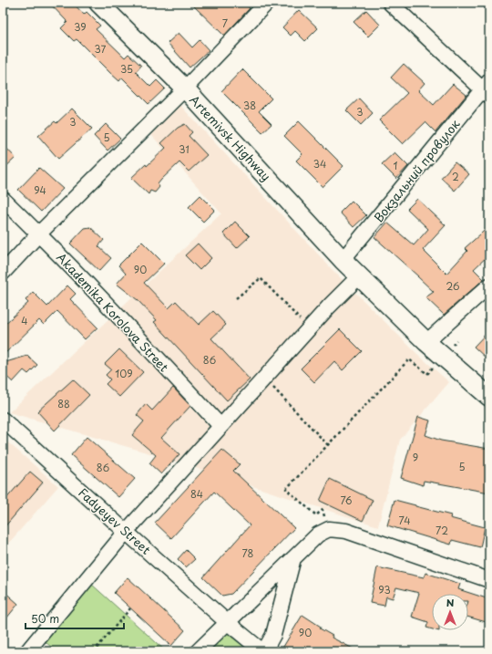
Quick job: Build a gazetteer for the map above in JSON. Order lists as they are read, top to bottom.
{
  "streets": {
    "main road": ["Artemivsk Highway"],
    "street": ["Вокзальний провулок", "Akademika Korolova Street", "Fadyeyev Street"]
  },
  "crossings": [
    ["Artemivsk Highway", "Вокзальний провулок"]
  ],
  "house_numbers": [
    "7",
    "39",
    "37",
    "35",
    "38",
    "3",
    "3",
    "5",
    "31",
    "34",
    "1",
    "2",
    "94",
    "90",
    "26",
    "4",
    "86",
    "109",
    "88",
    "9",
    "5",
    "86",
    "84",
    "76",
    "74",
    "72",
    "78",
    "93",
    "90"
  ],
  "scale_bar": "50 m",
  "north": "top"
}
